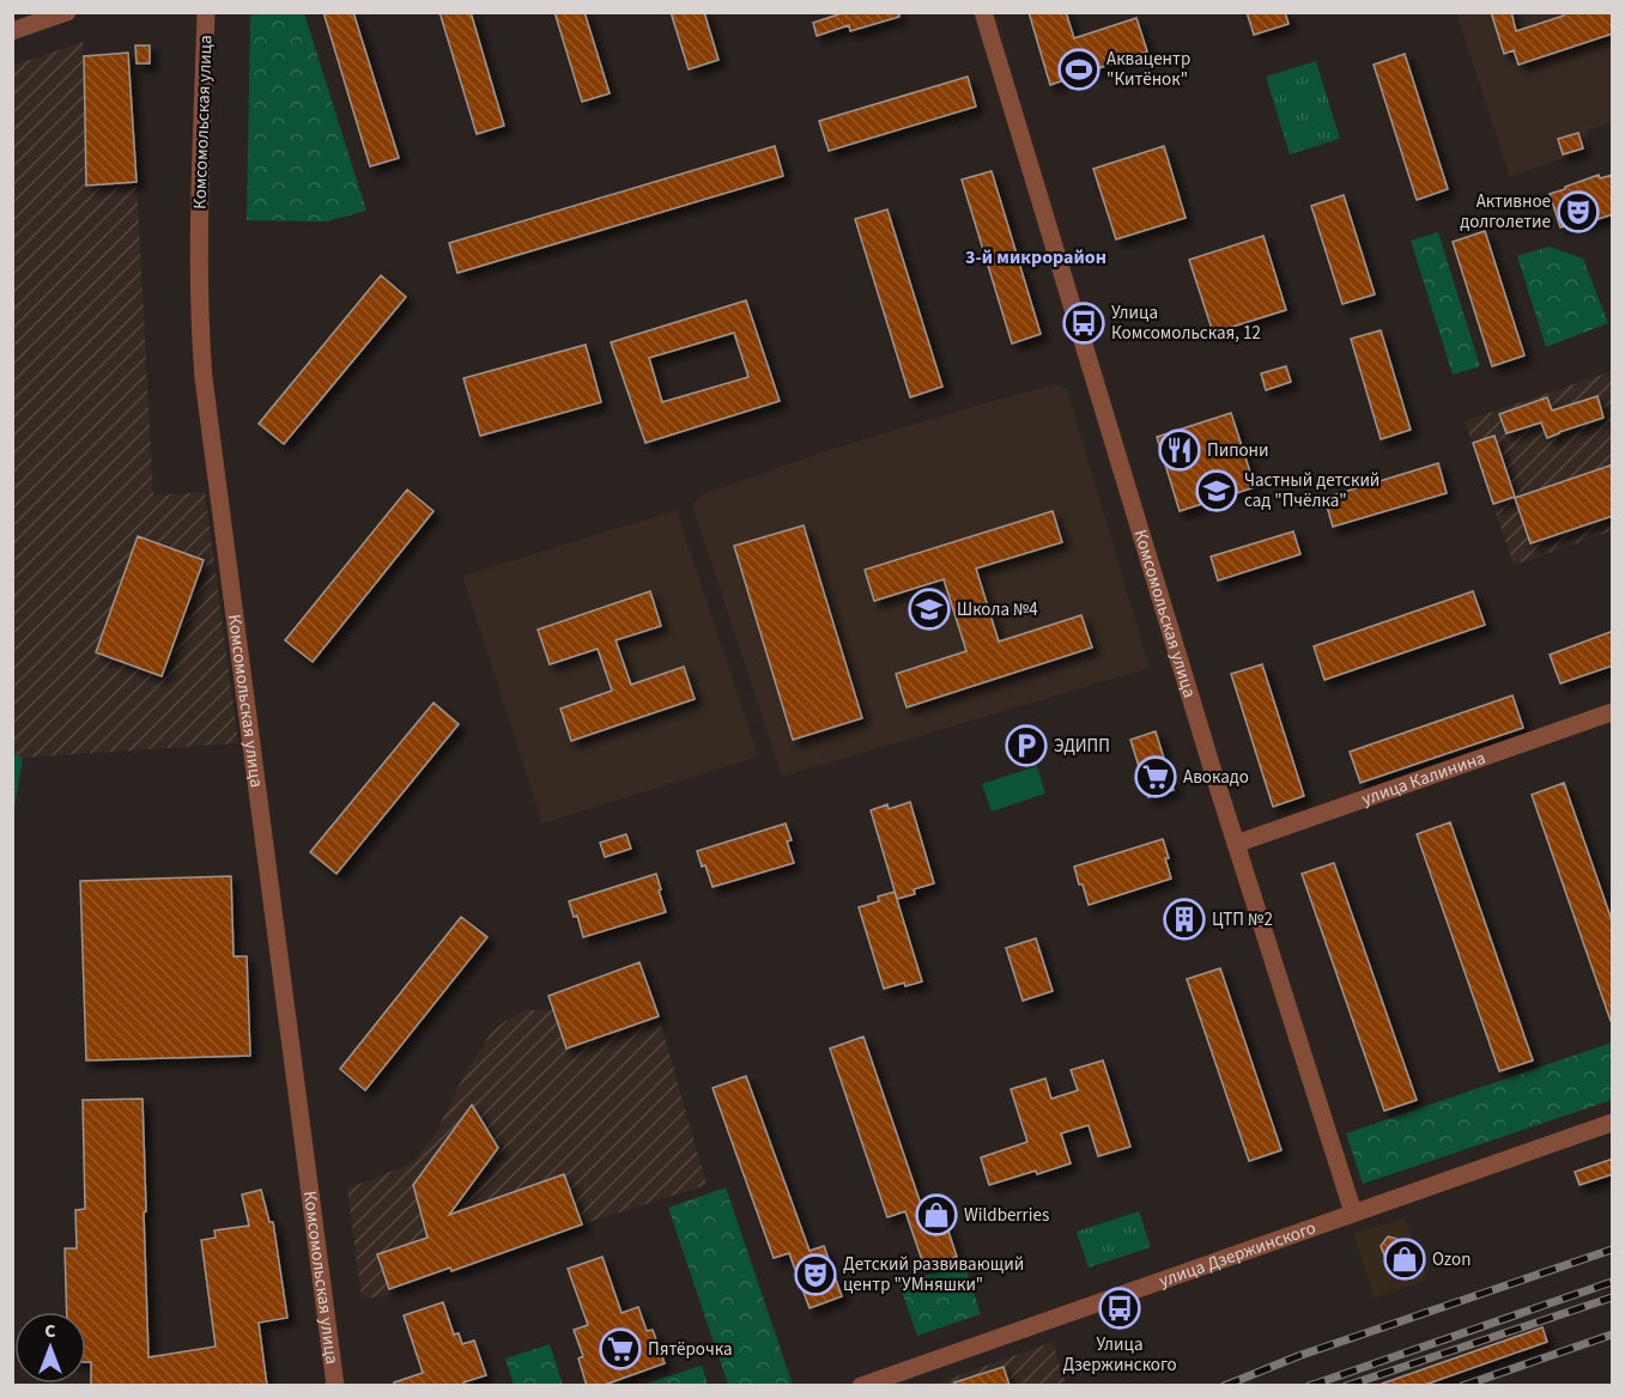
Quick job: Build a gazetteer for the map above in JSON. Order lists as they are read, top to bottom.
{
  "streets": {
    "street": ["Комсомольская улица", "улица Калинина", "улица Дзержинского"]
  },
  "crossings": [
    ["Комсомольская улица", "улица Калинина"],
    ["Комсомольская улица", "улица Дзержинского"]
  ],
  "districts": ["3-й микрорайон"],
  "places": {
    "sports": ["Аквацентр \"Китёнок\""],
    "theatre": ["Активное долголетие", "Детский развивающий центр \"УМняшки\""],
    "bus stop": ["Улица Комсомольская, 12", "Улица Дзержинского"],
    "restaurant": ["Пипони"],
    "school or university": ["Частный детский сад \"Пчёлка\"", "Школа №4"],
    "parking": ["ЭДИПП"],
    "supermarket": ["Авокадо", "Пятёрочка"],
    "building": ["ЦТП №2"],
    "shop": ["Wildberries", "Ozon"]
  },
  "north": "top"
}
